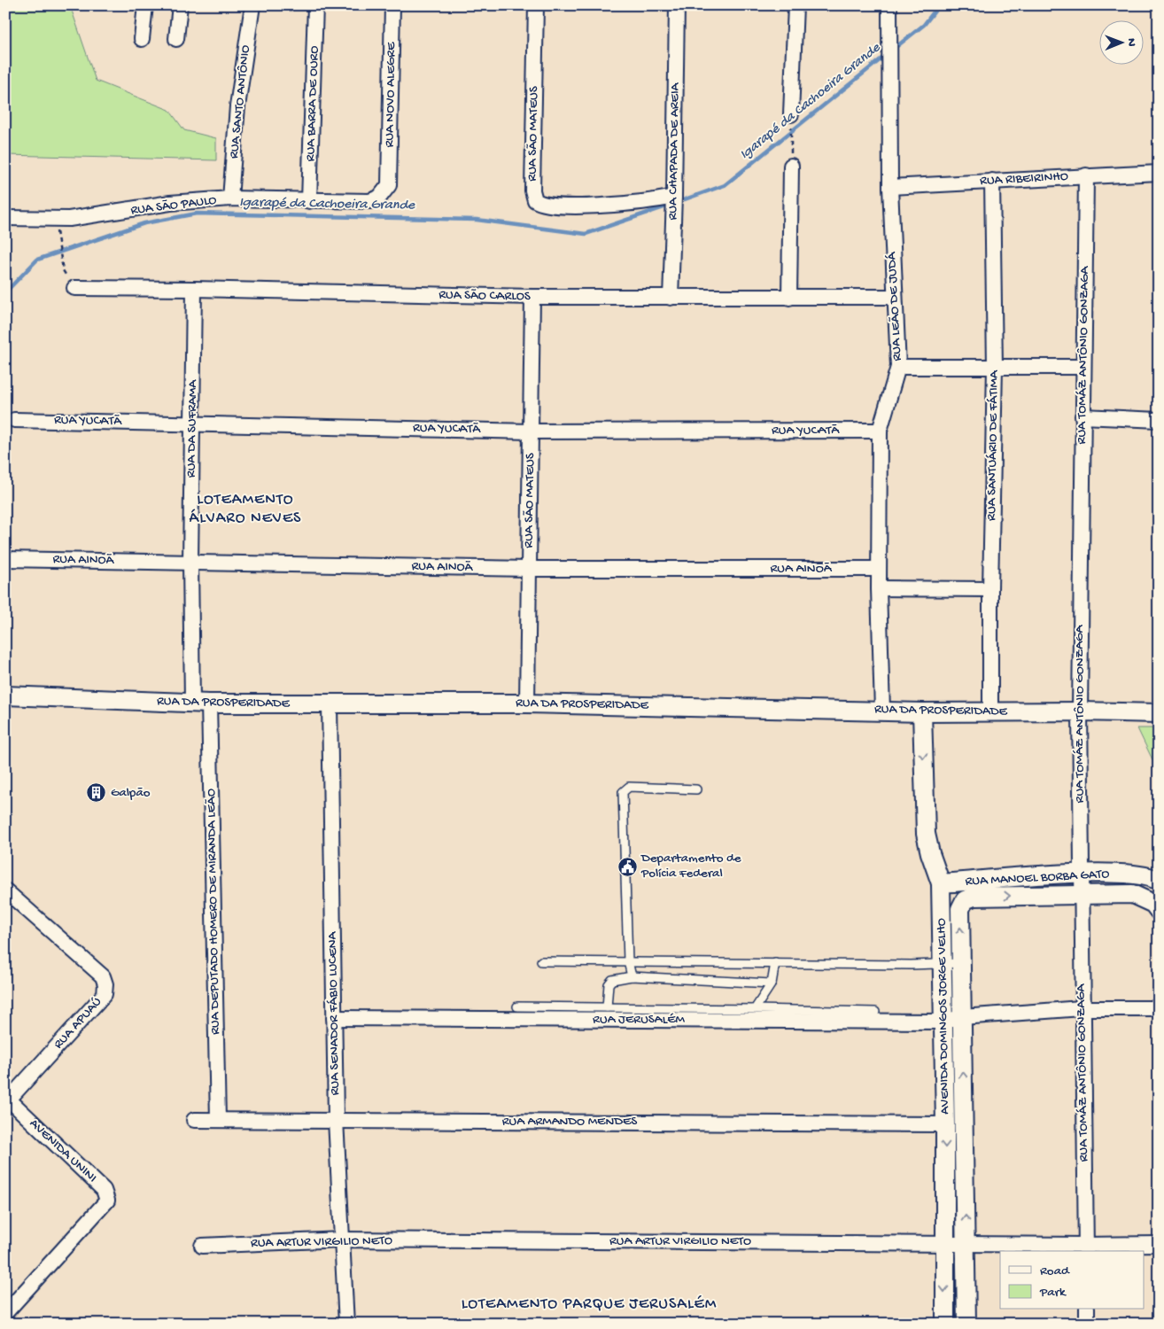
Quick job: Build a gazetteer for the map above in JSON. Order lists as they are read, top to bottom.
{
  "streets": {
    "street": [
      "RUA NOVO ALEGRE",
      "RUA SANTO ANTÔNIO",
      "RUA BARRA DE OURO",
      "RUA SÃO MATEUS",
      "RUA CHAPADA DE AREIA",
      "RUA RIBEIRINHO",
      "RUA SÃO PAULO",
      "RUA SÃO CARLOS",
      "RUA LEÃO DE JUDÁ",
      "RUA TOMÁZ ANTÔNIO GONZAGA",
      "RUA YUCATÃ",
      "RUA DA SUFRAMA",
      "RUA SANTUÁRIO DE FÁTIMA",
      "RUA AINOÃ",
      "RUA DA PROSPERIDADE",
      "RUA MANOEL BORBA GATO",
      "RUA DEPUTADO HOMERO DE MIRANDA LEÃO",
      "RUA SENADOR FÁBIO LUCENA",
      "AVENIDA DOMINGOS JORGE VELHO",
      "RUA JERUSALÉM",
      "RUA APUAÚ",
      "RUA ARMANDO MENDES",
      "AVENIDA UNINI",
      "RUA ARTUR VIRGILIO NETO"
    ]
  },
  "crossings": [
    ["RUA NOVO ALEGRE", "RUA SÃO PAULO"],
    ["RUA SANTO ANTÔNIO", "RUA SÃO PAULO"],
    ["RUA BARRA DE OURO", "RUA SÃO PAULO"],
    ["RUA SÃO MATEUS", "RUA CHAPADA DE AREIA"],
    ["RUA SÃO MATEUS", "RUA SÃO CARLOS"],
    ["RUA SÃO MATEUS", "RUA YUCATÃ"],
    ["RUA SÃO MATEUS", "RUA AINOÃ"],
    ["RUA SÃO MATEUS", "RUA DA PROSPERIDADE"],
    ["RUA CHAPADA DE AREIA", "RUA SÃO CARLOS"],
    ["RUA RIBEIRINHO", "RUA LEÃO DE JUDÁ"],
    ["RUA RIBEIRINHO", "RUA TOMÁZ ANTÔNIO GONZAGA"],
    ["RUA RIBEIRINHO", "RUA SANTUÁRIO DE FÁTIMA"],
    ["RUA SÃO CARLOS", "RUA LEÃO DE JUDÁ"],
    ["RUA SÃO CARLOS", "RUA DA SUFRAMA"],
    ["RUA LEÃO DE JUDÁ", "RUA YUCATÃ"],
    ["RUA LEÃO DE JUDÁ", "RUA AINOÃ"],
    ["RUA LEÃO DE JUDÁ", "RUA DA PROSPERIDADE"],
    ["RUA TOMÁZ ANTÔNIO GONZAGA", "RUA DA PROSPERIDADE"],
    ["RUA TOMÁZ ANTÔNIO GONZAGA", "RUA MANOEL BORBA GATO"],
    ["RUA TOMÁZ ANTÔNIO GONZAGA", "RUA JERUSALÉM"],
    ["RUA TOMÁZ ANTÔNIO GONZAGA", "RUA ARTUR VIRGILIO NETO"],
    ["RUA YUCATÃ", "RUA DA SUFRAMA"],
    ["RUA DA SUFRAMA", "RUA AINOÃ"],
    ["RUA DA SUFRAMA", "RUA DA PROSPERIDADE"],
    ["RUA DA SUFRAMA", "RUA DEPUTADO HOMERO DE MIRANDA LEÃO"],
    ["RUA SANTUÁRIO DE FÁTIMA", "RUA DA PROSPERIDADE"],
    ["RUA DA PROSPERIDADE", "RUA DEPUTADO HOMERO DE MIRANDA LEÃO"],
    ["RUA DA PROSPERIDADE", "RUA SENADOR FÁBIO LUCENA"],
    ["RUA DA PROSPERIDADE", "AVENIDA DOMINGOS JORGE VELHO"],
    ["RUA MANOEL BORBA GATO", "AVENIDA DOMINGOS JORGE VELHO"],
    ["RUA DEPUTADO HOMERO DE MIRANDA LEÃO", "RUA ARMANDO MENDES"],
    ["RUA SENADOR FÁBIO LUCENA", "RUA JERUSALÉM"],
    ["RUA SENADOR FÁBIO LUCENA", "RUA ARMANDO MENDES"],
    ["RUA SENADOR FÁBIO LUCENA", "RUA ARTUR VIRGILIO NETO"],
    ["AVENIDA DOMINGOS JORGE VELHO", "RUA JERUSALÉM"],
    ["AVENIDA DOMINGOS JORGE VELHO", "RUA ARMANDO MENDES"],
    ["AVENIDA DOMINGOS JORGE VELHO", "RUA ARTUR VIRGILIO NETO"],
    ["RUA APUAÚ", "AVENIDA UNINI"]
  ],
  "districts": ["LOTEAMENTO ÁLVARO NEVES", "LOTEAMENTO PARQUE JERUSALÉM"],
  "water": ["Igarapé da Cachoeira Grande"],
  "places": {
    "building": ["Galpão"],
    "public building": ["Departamento de Polícia Federal"]
  },
  "legend": ["Road", "Park"],
  "north": "right"
}
